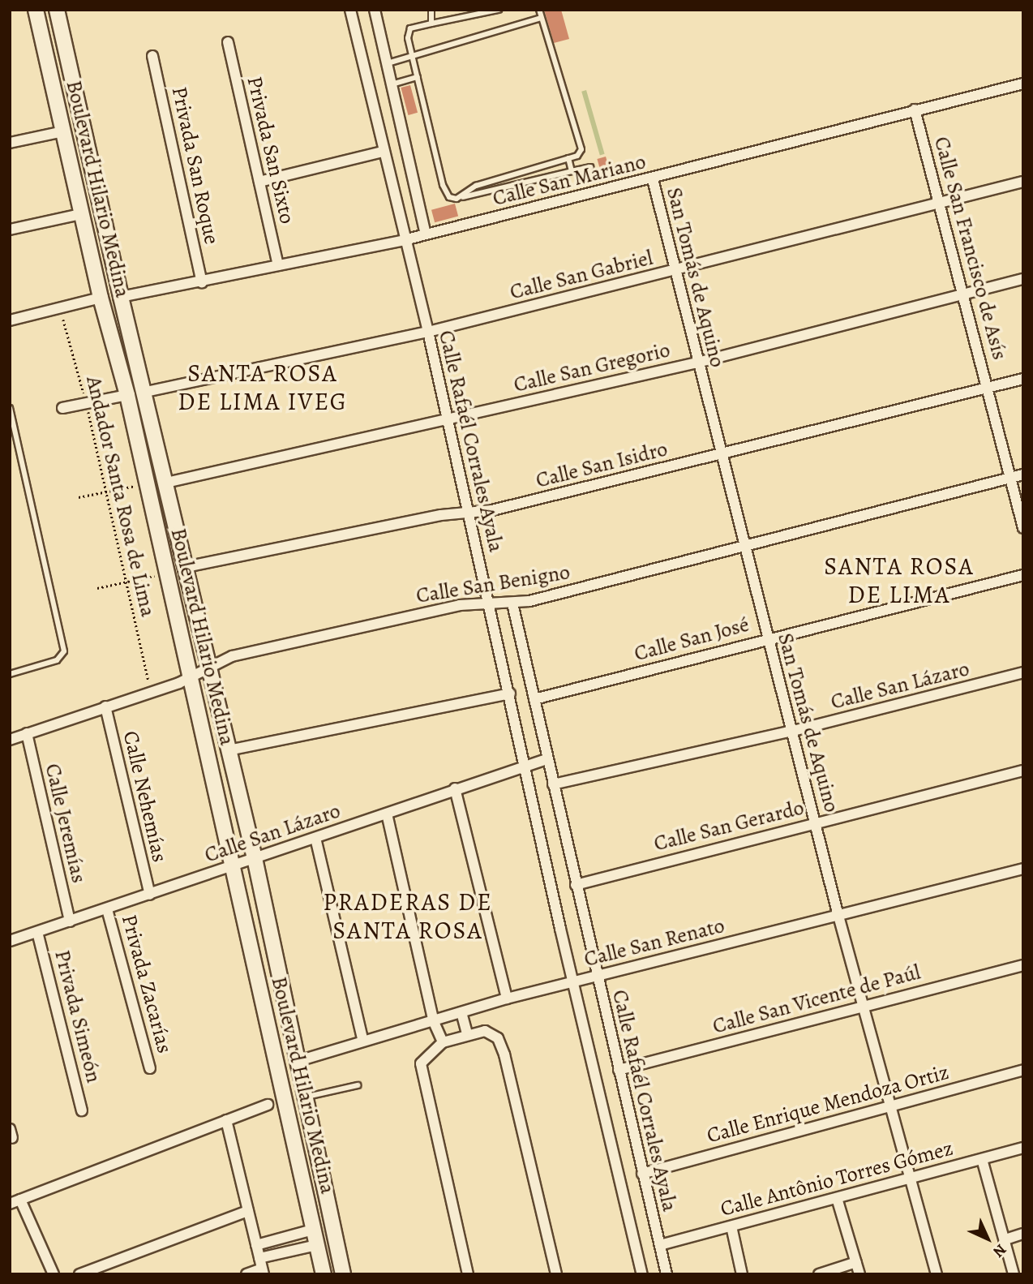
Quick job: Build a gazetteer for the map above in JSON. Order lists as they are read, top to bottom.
{
  "streets": {
    "main road": ["Boulevard Hilario Medina"],
    "street": [
      "Privada San Sixto",
      "Privada San Roque",
      "Calle San Mariano",
      "Calle San Francisco de Asís",
      "Calle San Gabriel",
      "San Tomás de Aquino",
      "Calle San Gregorio",
      "Calle Rafaél Corrales Ayala",
      "Calle San Isidro",
      "Calle San Benigno",
      "Calle San José",
      "Calle San Lázaro",
      "Calle Nehemías",
      "Calle Jeremías",
      "Calle San Gerardo",
      "Calle San Renato",
      "Privada Zacarías",
      "Calle San Vicente de Paúl",
      "Privada Simeón",
      "Calle Enrique Mendoza Ortiz",
      "Calle Antônio Torres Gómez"
    ],
    "path": ["Andador Santa Rosa de Lima"]
  },
  "crossings": [
    ["Privada San Sixto", "Calle San Mariano"],
    ["Privada San Roque", "Calle San Mariano"],
    ["Calle San Mariano", "Boulevard Hilario Medina"],
    ["Calle San Mariano", "Calle San Francisco de Asís"],
    ["Calle San Mariano", "San Tomás de Aquino"],
    ["Calle San Mariano", "Calle Rafaél Corrales Ayala"],
    ["Boulevard Hilario Medina", "Calle San Gabriel"],
    ["Boulevard Hilario Medina", "Calle San Gregorio"],
    ["Boulevard Hilario Medina", "Calle San Isidro"],
    ["Boulevard Hilario Medina", "Calle San Benigno"],
    ["Boulevard Hilario Medina", "Calle San Lázaro"],
    ["Boulevard Hilario Medina", "Calle San Renato"],
    ["Calle San Francisco de Asís", "Calle San Gabriel"],
    ["Calle San Francisco de Asís", "Calle San Gregorio"],
    ["Calle San Francisco de Asís", "Calle San Isidro"],
    ["Calle San Francisco de Asís", "Calle San Benigno"],
    ["Calle San Gabriel", "San Tomás de Aquino"],
    ["Calle San Gabriel", "Calle Rafaél Corrales Ayala"],
    ["San Tomás de Aquino", "Calle San Gregorio"],
    ["San Tomás de Aquino", "Calle San Isidro"],
    ["San Tomás de Aquino", "Calle San Benigno"],
    ["San Tomás de Aquino", "Calle San José"],
    ["San Tomás de Aquino", "Calle San Lázaro"],
    ["San Tomás de Aquino", "Calle San Gerardo"],
    ["San Tomás de Aquino", "Calle San Renato"],
    ["San Tomás de Aquino", "Calle San Vicente de Paúl"],
    ["San Tomás de Aquino", "Calle Enrique Mendoza Ortiz"],
    ["San Tomás de Aquino", "Calle Antônio Torres Gómez"],
    ["Calle San Gregorio", "Calle Rafaél Corrales Ayala"],
    ["Calle Rafaél Corrales Ayala", "Calle San Isidro"],
    ["Calle Rafaél Corrales Ayala", "Calle San Benigno"],
    ["Calle Rafaél Corrales Ayala", "Calle San José"],
    ["Calle Rafaél Corrales Ayala", "Calle San Lázaro"],
    ["Calle Rafaél Corrales Ayala", "Calle San Gerardo"],
    ["Calle Rafaél Corrales Ayala", "Calle San Renato"],
    ["Calle Rafaél Corrales Ayala", "Calle San Vicente de Paúl"],
    ["Calle Rafaél Corrales Ayala", "Calle Enrique Mendoza Ortiz"],
    ["Calle Rafaél Corrales Ayala", "Calle Antônio Torres Gómez"],
    ["Andador Santa Rosa de Lima", "Calle San Benigno"],
    ["Calle San Benigno", "Calle Nehemías"],
    ["Calle San Benigno", "Calle Jeremías"],
    ["Calle San Lázaro", "Calle Nehemías"],
    ["Calle San Lázaro", "Calle Jeremías"],
    ["Calle San Lázaro", "Privada Zacarías"],
    ["Calle San Lázaro", "Privada Simeón"]
  ],
  "districts": ["SANTA ROSA DE LIMA IVEG", "SANTA ROSA DE LIMA", "PRADERAS DE SANTA ROSA"],
  "north": "bottom right"
}
